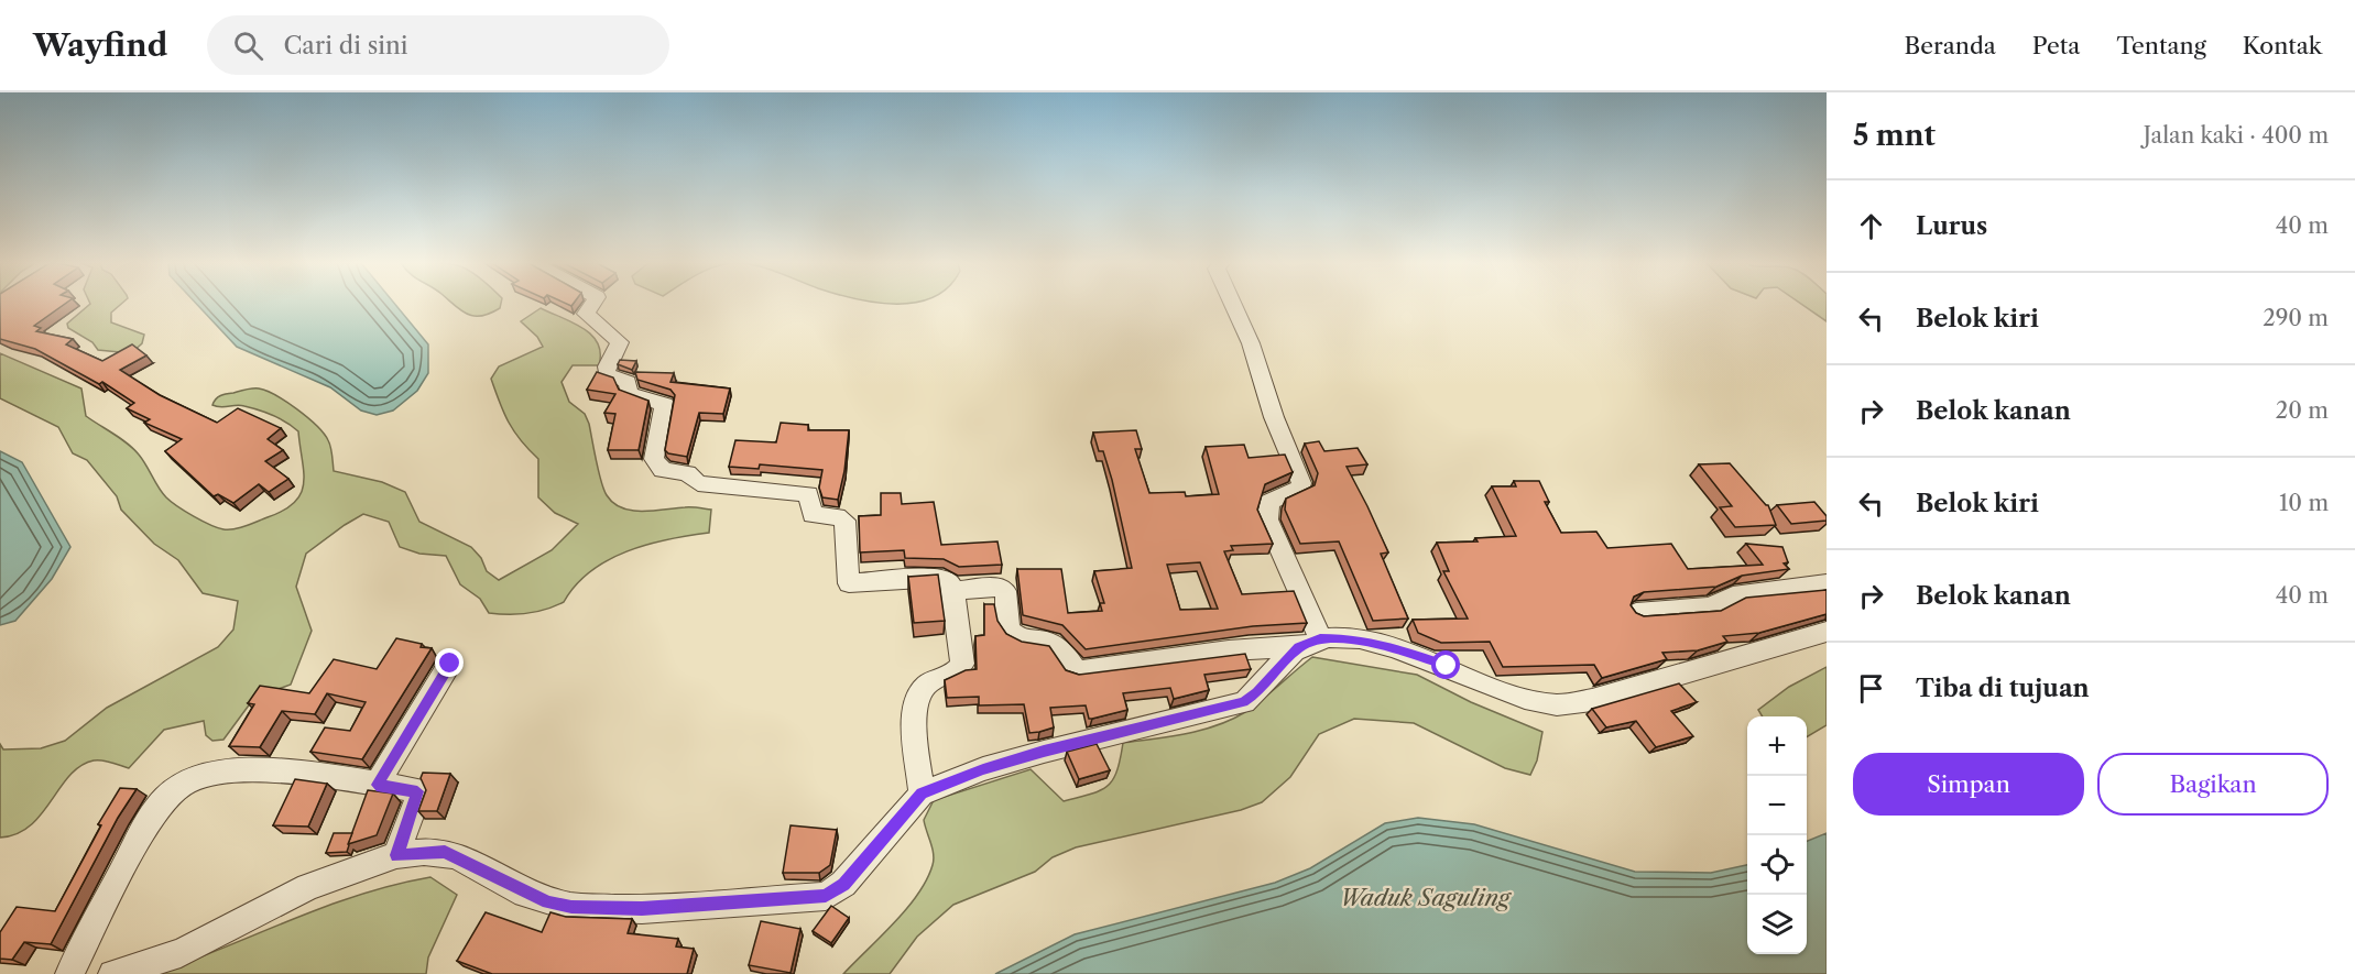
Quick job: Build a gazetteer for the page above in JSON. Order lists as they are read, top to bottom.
{
  "water": ["Waduk Saguling"],
  "page": {
    "header": "Wayfind",
    "search": "Cari di sini",
    "nav": [
      "Beranda",
      "Peta",
      "Tentang",
      "Kontak"
    ],
    "heading": ["5 mnt", "Jalan kaki · 400 m"],
    "list": [
      ["Lurus", "40 m"],
      ["Belok kiri", "290 m"],
      ["Belok kanan", "20 m"],
      ["Belok kiri", "10 m"],
      ["Belok kanan", "40 m"],
      "Tiba di tujuan"
    ],
    "map_buttons": ["+", "−"],
    "buttons": ["Simpan", "Bagikan"]
  }
}
